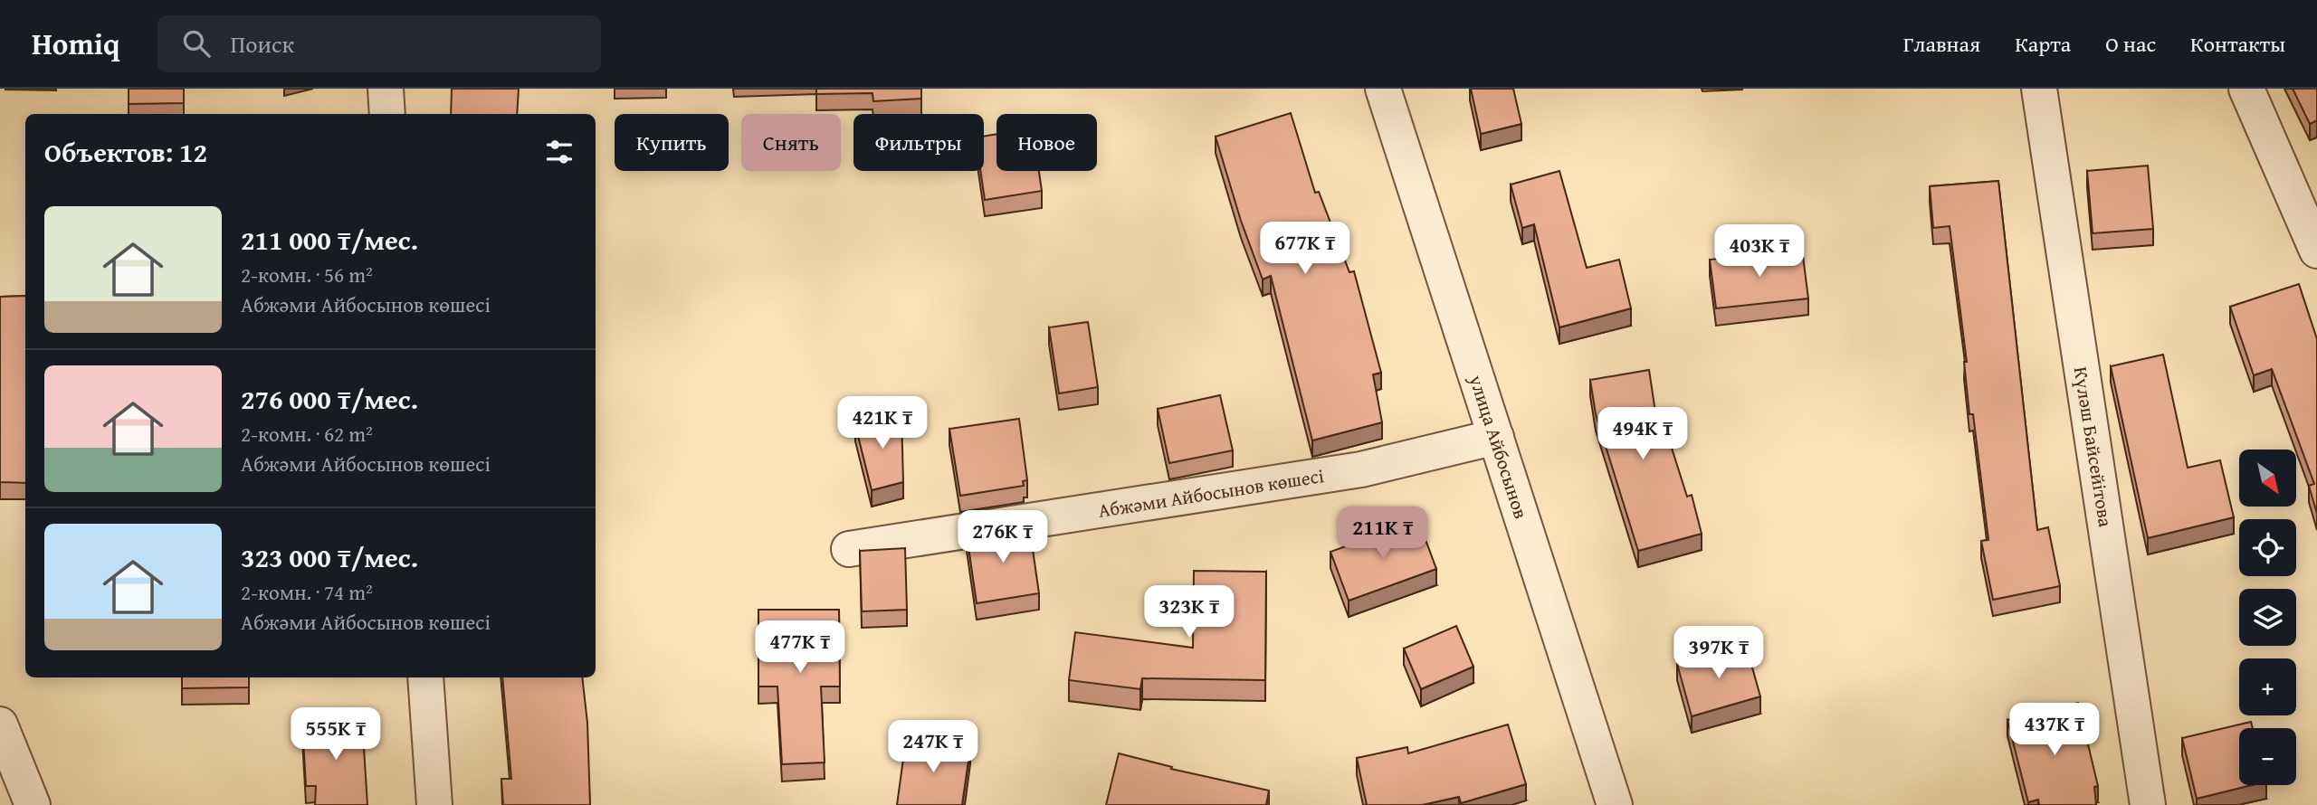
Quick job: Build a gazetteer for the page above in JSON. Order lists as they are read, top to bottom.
{
  "streets": {
    "street": ["улица Айбосынов", "Күләш Байсейітова", "Абжәми Айбосынов көшесі"]
  },
  "crossings": [
    ["улица Айбосынов", "Абжәми Айбосынов көшесі"]
  ],
  "north": "bottom right",
  "page": {
    "header": "Homiq",
    "search": "Поиск",
    "nav": [
      "Главная",
      "Карта",
      "О нас",
      "Контакты"
    ],
    "chip": [
      "Купить",
      "Снять",
      "Фильтры",
      "Новое"
    ],
    "heading": "Объектов: 12",
    "list": [
      {
        "name": "211 000 ₸/мес.",
        "note": "2-комн. · 56 m² · Абжәми Айбосынов көшесі"
      },
      {
        "name": "276 000 ₸/мес.",
        "note": "2-комн. · 62 m² · Абжәми Айбосынов көшесі"
      },
      {
        "name": "323 000 ₸/мес.",
        "note": "2-комн. · 74 m² · Абжәми Айбосынов көшесі"
      }
    ],
    "price": [
      "677K ₸",
      "403K ₸",
      "421K ₸",
      "494K ₸",
      "211K ₸",
      "276K ₸",
      "323K ₸",
      "477K ₸",
      "397K ₸",
      "437K ₸",
      "555K ₸",
      "247K ₸"
    ],
    "map_buttons": ["+", "−"]
  }
}
